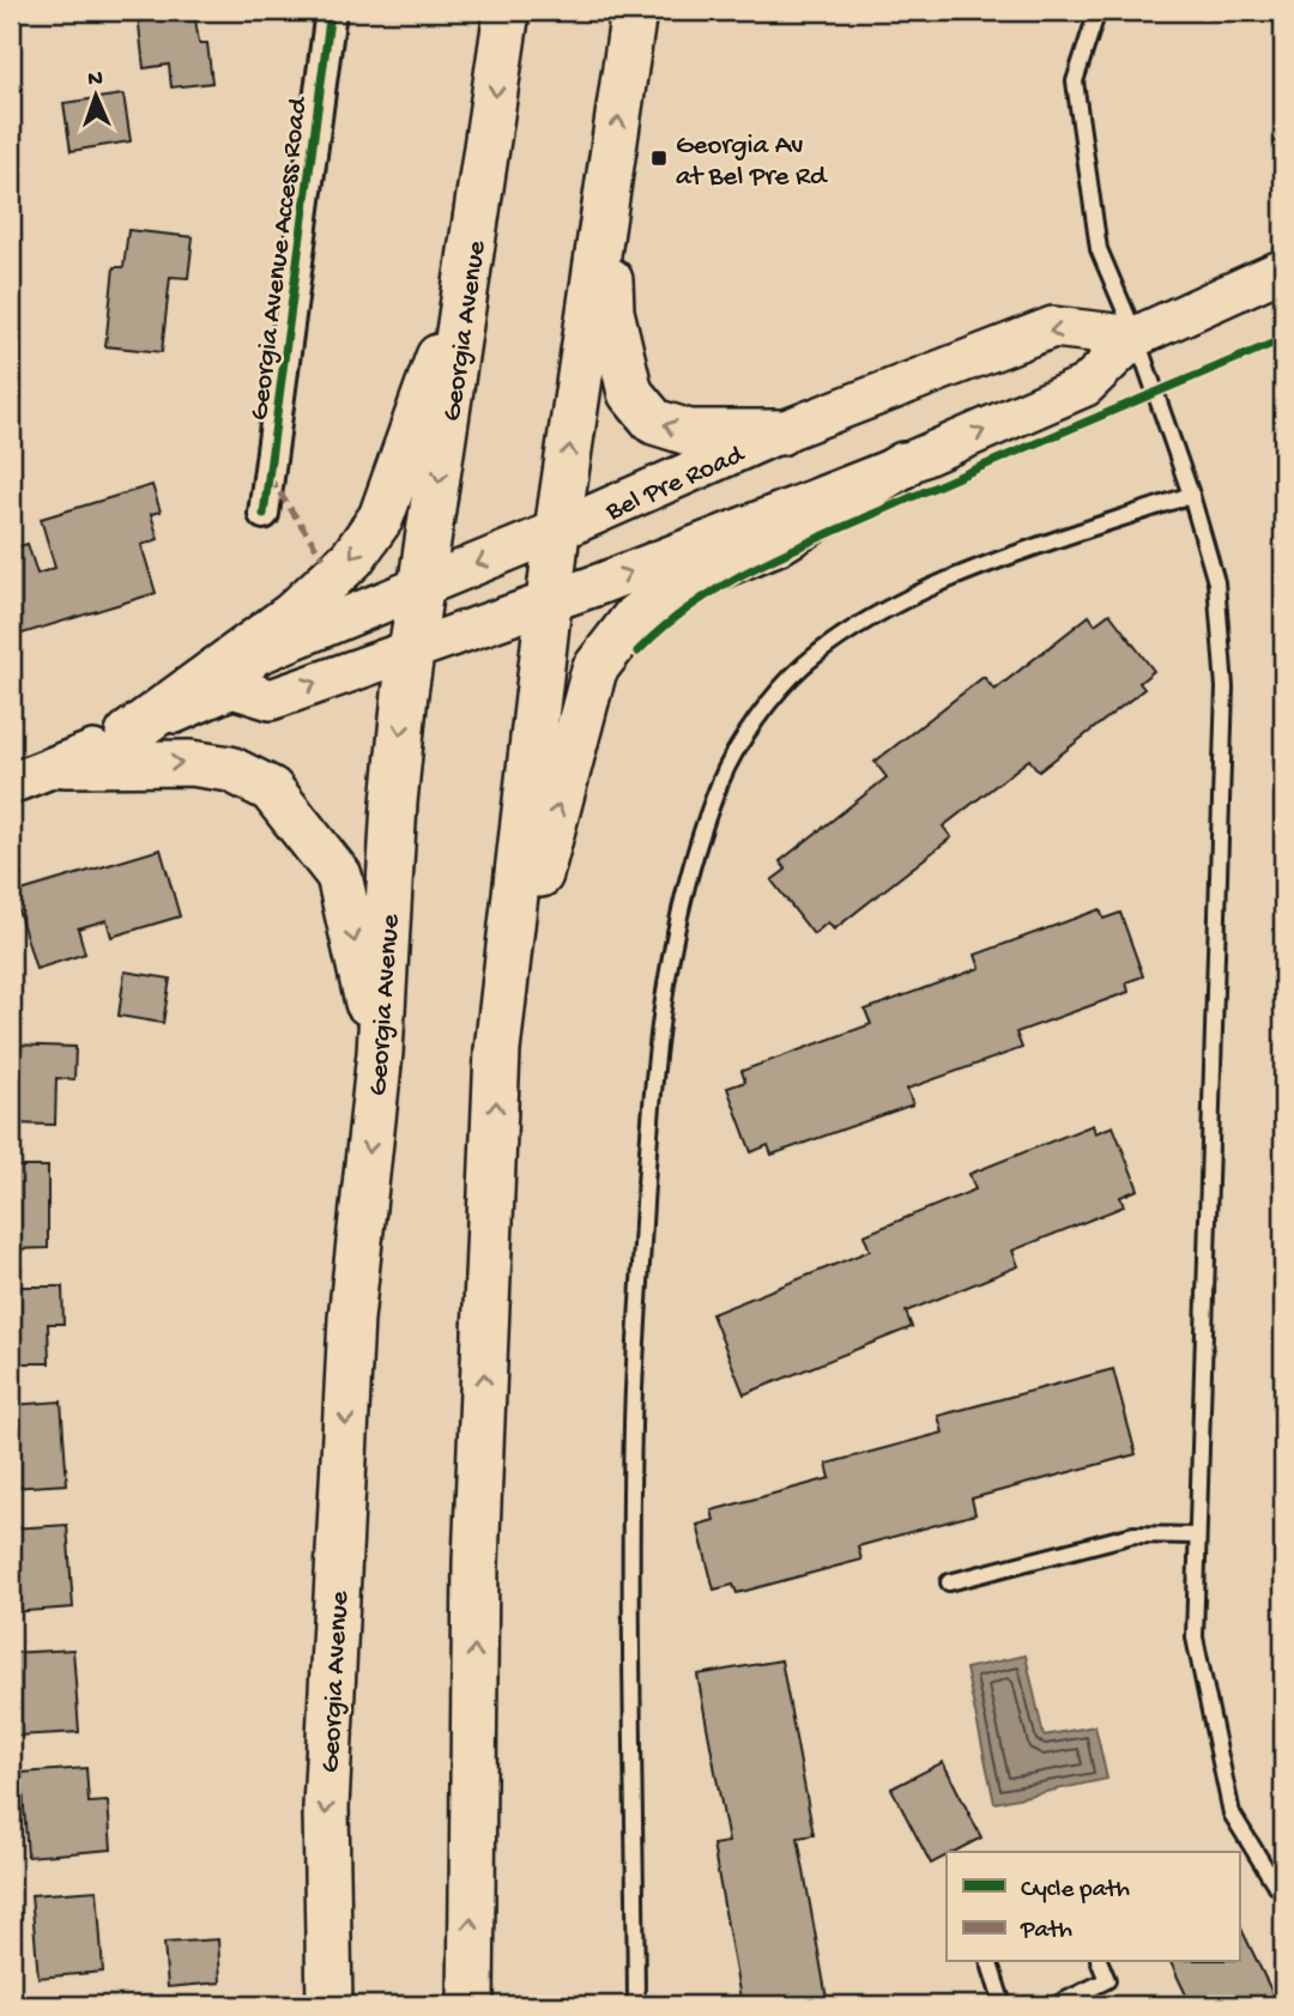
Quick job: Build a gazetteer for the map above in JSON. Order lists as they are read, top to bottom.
{
  "streets": {
    "main road": ["Georgia Avenue", "Bel Pre Road"],
    "street": ["Georgia Avenue Access Road"]
  },
  "crossings": [
    ["Georgia Avenue", "Bel Pre Road"]
  ],
  "places": {
    "transit": ["Georgia Av at Bel Pre Rd"]
  },
  "legend": ["Cycle path", "Path"],
  "north": "top"
}
